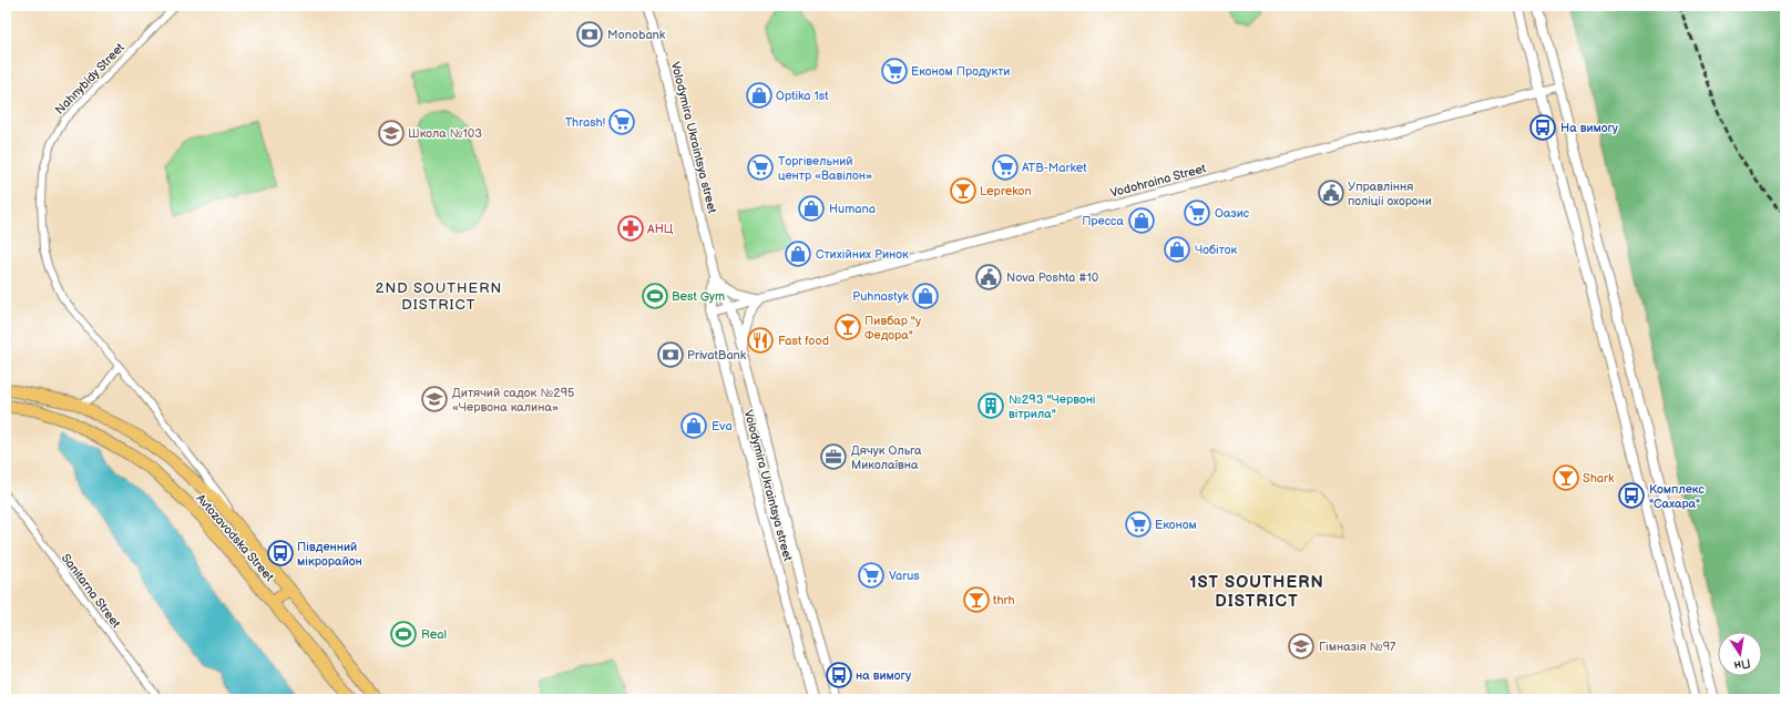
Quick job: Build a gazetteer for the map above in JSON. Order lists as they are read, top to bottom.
{
  "streets": {
    "main road": ["Avtozavodska Street"],
    "street": [
      "Nahnybidy Street",
      "Volodymira Ukraintsya street",
      "Vodohraina Street",
      "Sanitarna Street"
    ]
  },
  "crossings": [
    ["Nahnybidy Street", "Avtozavodska Street"],
    ["Volodymira Ukraintsya street", "Vodohraina Street"]
  ],
  "districts": ["2ND SOUTHERN DISTRICT", "1ST SOUTHERN DISTRICT"],
  "places": {
    "bank": ["Monobank", "PrivatBank"],
    "supermarket": [
      "Економ Продукти",
      "Thrash!",
      "Торгівельний центр «Вавілон»",
      "ATB-Market",
      "Оазис",
      "Економ",
      "Varus"
    ],
    "shop": [
      "Оptika 1st",
      "Humana",
      "Пресса",
      "Чобіток",
      "Стихійних Ринок",
      "Puhnastyk",
      "Eva"
    ],
    "bus stop": [
      "На вимогу",
      "Комплекс \"Сахара\"",
      "Південний мікрорайон",
      "на вимогу"
    ],
    "school or university": ["Школа №103", "Дитячий садок №295 «Червона калина»", "Гімназія №97"],
    "bar": [
      "Leprekon",
      "Пивбар \"у Федора\"",
      "Shark",
      "thrh"
    ],
    "public building": ["Управлiння полiцii охорони", "Nova Poshta #10"],
    "pharmacy": ["АНЦ"],
    "sports": ["Best Gym", "Real"],
    "restaurant": ["Fast food"],
    "building": ["№293 \"Червоні вітрила\""],
    "office": ["Дячук Ольга Миколаївна"]
  },
  "north": "bottom"
}
